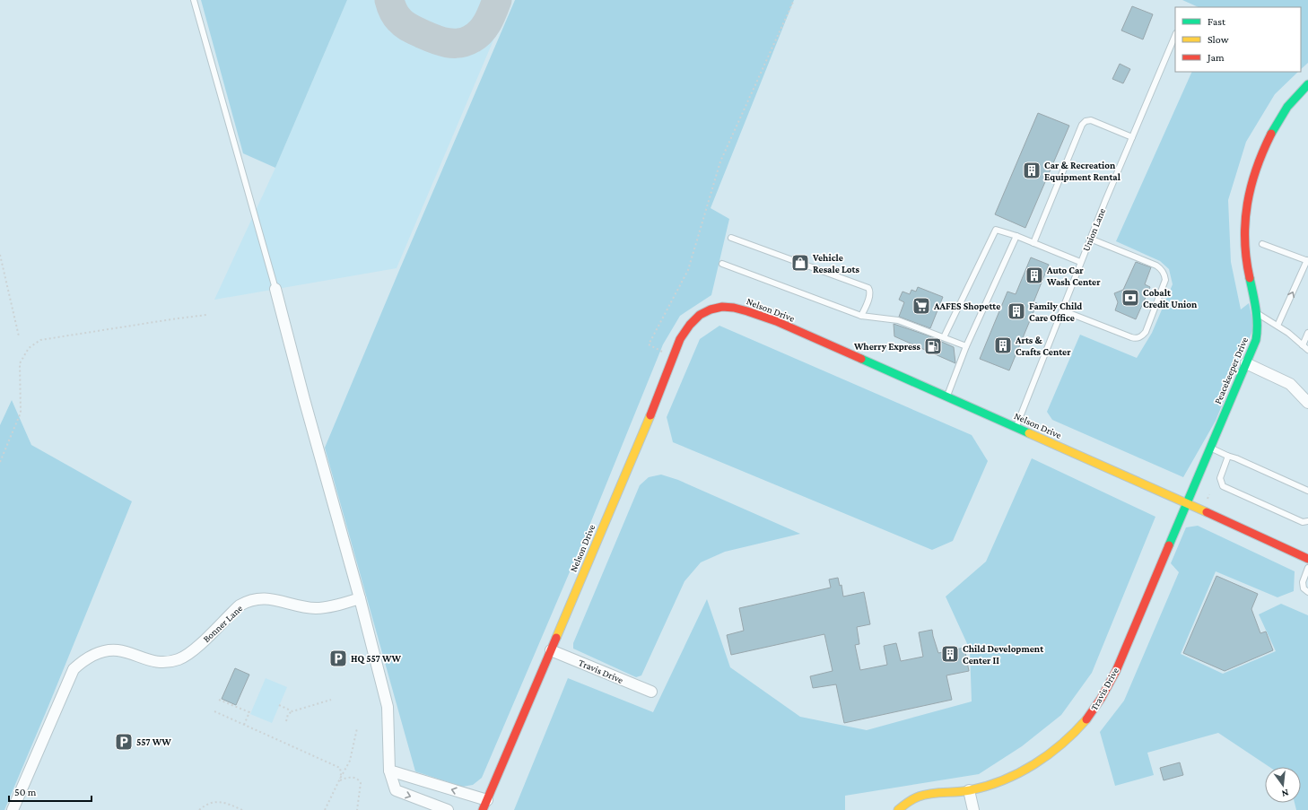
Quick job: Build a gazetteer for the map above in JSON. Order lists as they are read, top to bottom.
{
  "streets": {
    "street": [
      "Nelson Drive",
      "Peacekeeper Drive",
      "Bonner Lane",
      "Travis Drive"
    ],
    "lane": ["Union Lane"]
  },
  "crossings": [
    ["Union Lane", "Nelson Drive"],
    ["Nelson Drive", "Peacekeeper Drive"],
    ["Nelson Drive", "Travis Drive"],
    ["Peacekeeper Drive", "Travis Drive"]
  ],
  "places": {
    "building": [
      "Car & Recreation Equipment Rental",
      "Auto Car Wash Center",
      "Family Child Care Office",
      "Arts & Crafts Center",
      "Child Development Center II"
    ],
    "shop": ["Vehicle Resale Lots"],
    "bank": ["Cobalt Credit Union"],
    "supermarket": ["AAFES Shopette"],
    "fuel station": ["Wherry Express"],
    "parking": ["HQ 557 WW", "557 WW"]
  },
  "legend": ["Fast", "Slow", "Jam"],
  "scale_bar": "50 m",
  "north": "bottom"
}
